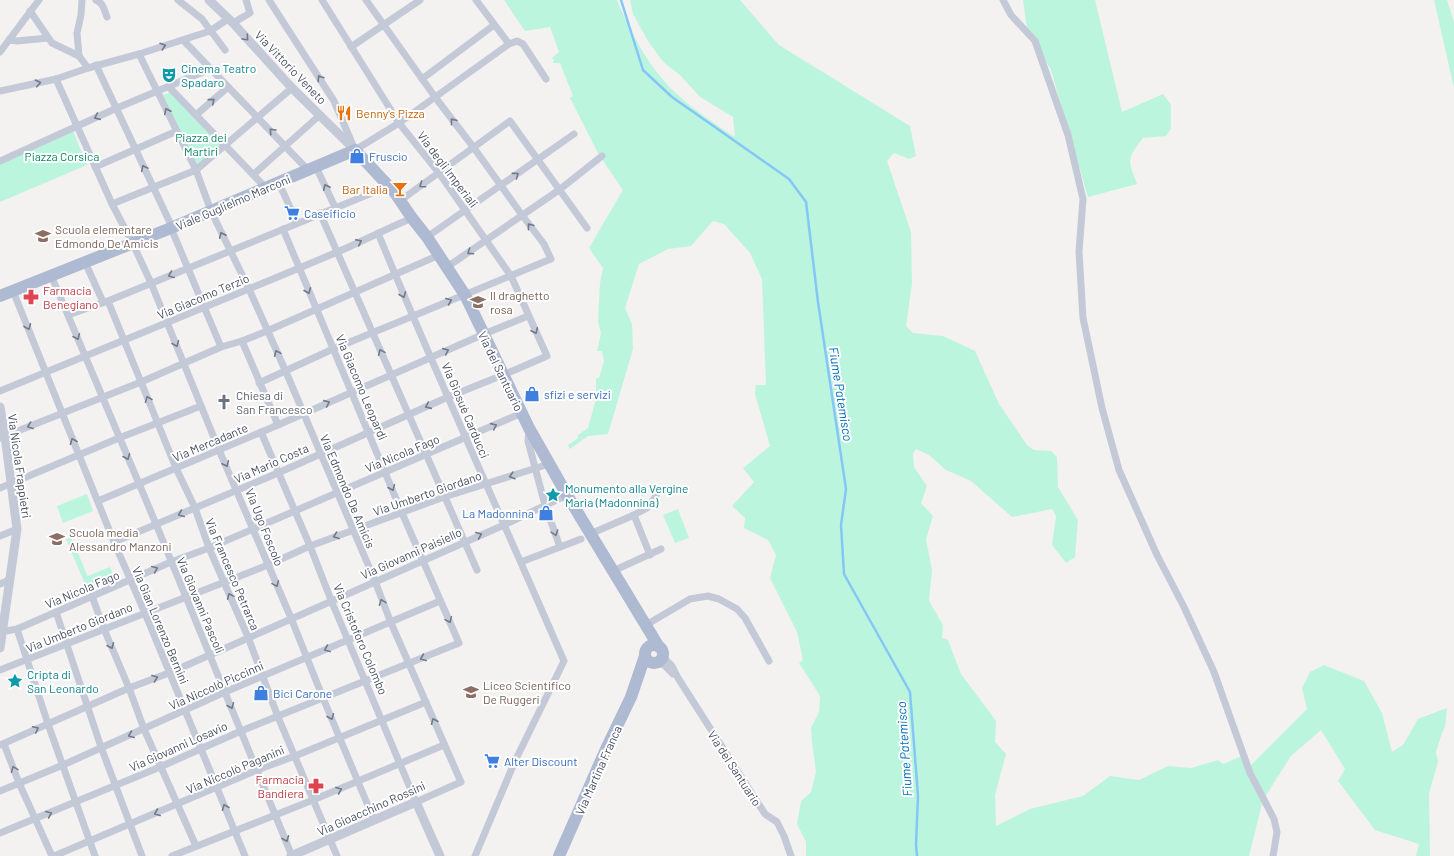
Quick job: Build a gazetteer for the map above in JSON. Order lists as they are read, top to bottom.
{
  "streets": {
    "main road": ["Viale Guglielmo Marconi", "Via del Santuario", "Via Martina Franca"],
    "street": [
      "Via Vittorio Veneto",
      "Via degli Imperiali",
      "Via Giacomo Terzio",
      "Via Giacomo Leopardi",
      "Via Giosuè Carducci",
      "Via Mercadante",
      "Via Nicola Fago",
      "Via Mario Costa",
      "Via Nicola Frappietri",
      "Via Edmondo De Amicis",
      "Via Umberto Giordano",
      "Via Ugo Foscolo",
      "Via Giovanni Paisiello",
      "Via Francesco Petrarca",
      "Via Giovanni Pascoli",
      "Via Gian Lorenzo Bernini",
      "Via Cristoforo Colombo",
      "Via Niccolò Piccinni",
      "Via Giovanni Losavio",
      "Via Niccolò Paganini",
      "Via Gioacchino Rossini"
    ]
  },
  "crossings": [
    ["Via Vittorio Veneto", "Viale Guglielmo Marconi"],
    ["Via Vittorio Veneto", "Via del Santuario"],
    ["Via degli Imperiali", "Via Mercadante"],
    ["Via degli Imperiali", "Via Mario Costa"],
    ["Viale Guglielmo Marconi", "Via del Santuario"],
    ["Viale Guglielmo Marconi", "Via Edmondo De Amicis"],
    ["Viale Guglielmo Marconi", "Via Ugo Foscolo"],
    ["Viale Guglielmo Marconi", "Via Francesco Petrarca"],
    ["Viale Guglielmo Marconi", "Via Giovanni Pascoli"],
    ["Viale Guglielmo Marconi", "Via Gian Lorenzo Bernini"],
    ["Via Giacomo Terzio", "Via del Santuario"],
    ["Via Giacomo Terzio", "Via Giacomo Leopardi"],
    ["Via Giacomo Terzio", "Via Giosuè Carducci"],
    ["Via Giacomo Terzio", "Via Edmondo De Amicis"],
    ["Via Giacomo Terzio", "Via Ugo Foscolo"],
    ["Via Giacomo Terzio", "Via Francesco Petrarca"],
    ["Via Giacomo Terzio", "Via Giovanni Pascoli"],
    ["Via Giacomo Terzio", "Via Gian Lorenzo Bernini"],
    ["Via del Santuario", "Via Mercadante"],
    ["Via del Santuario", "Via Nicola Fago"],
    ["Via del Santuario", "Via Mario Costa"],
    ["Via del Santuario", "Via Umberto Giordano"],
    ["Via del Santuario", "Via Giovanni Paisiello"],
    ["Via del Santuario", "Via Martina Franca"],
    ["Via Giacomo Leopardi", "Via Mercadante"],
    ["Via Giacomo Leopardi", "Via Nicola Fago"],
    ["Via Giacomo Leopardi", "Via Mario Costa"],
    ["Via Giacomo Leopardi", "Via Umberto Giordano"],
    ["Via Giacomo Leopardi", "Via Giovanni Paisiello"],
    ["Via Giacomo Leopardi", "Via Niccolò Piccinni"],
    ["Via Giacomo Leopardi", "Via Giovanni Losavio"],
    ["Via Giosuè Carducci", "Via Mercadante"],
    ["Via Giosuè Carducci", "Via Nicola Fago"],
    ["Via Giosuè Carducci", "Via Mario Costa"],
    ["Via Giosuè Carducci", "Via Umberto Giordano"],
    ["Via Giosuè Carducci", "Via Giovanni Paisiello"],
    ["Via Mercadante", "Via Edmondo De Amicis"],
    ["Via Mercadante", "Via Ugo Foscolo"],
    ["Via Mercadante", "Via Francesco Petrarca"],
    ["Via Mercadante", "Via Giovanni Pascoli"],
    ["Via Mercadante", "Via Gian Lorenzo Bernini"],
    ["Via Mercadante", "Via Cristoforo Colombo"],
    ["Via Nicola Fago", "Via Nicola Frappietri"],
    ["Via Nicola Fago", "Via Edmondo De Amicis"],
    ["Via Nicola Fago", "Via Ugo Foscolo"],
    ["Via Nicola Fago", "Via Francesco Petrarca"],
    ["Via Nicola Fago", "Via Giovanni Pascoli"],
    ["Via Nicola Fago", "Via Gian Lorenzo Bernini"],
    ["Via Nicola Fago", "Via Cristoforo Colombo"],
    ["Via Mario Costa", "Via Edmondo De Amicis"],
    ["Via Mario Costa", "Via Ugo Foscolo"],
    ["Via Mario Costa", "Via Francesco Petrarca"],
    ["Via Mario Costa", "Via Giovanni Pascoli"],
    ["Via Mario Costa", "Via Gian Lorenzo Bernini"],
    ["Via Mario Costa", "Via Cristoforo Colombo"],
    ["Via Edmondo De Amicis", "Via Umberto Giordano"],
    ["Via Edmondo De Amicis", "Via Giovanni Paisiello"],
    ["Via Edmondo De Amicis", "Via Niccolò Piccinni"],
    ["Via Edmondo De Amicis", "Via Giovanni Losavio"],
    ["Via Edmondo De Amicis", "Via Niccolò Paganini"],
    ["Via Edmondo De Amicis", "Via Gioacchino Rossini"],
    ["Via Umberto Giordano", "Via Ugo Foscolo"],
    ["Via Umberto Giordano", "Via Francesco Petrarca"],
    ["Via Umberto Giordano", "Via Giovanni Pascoli"],
    ["Via Umberto Giordano", "Via Gian Lorenzo Bernini"],
    ["Via Umberto Giordano", "Via Cristoforo Colombo"],
    ["Via Ugo Foscolo", "Via Giovanni Paisiello"],
    ["Via Ugo Foscolo", "Via Niccolò Piccinni"],
    ["Via Ugo Foscolo", "Via Giovanni Losavio"],
    ["Via Ugo Foscolo", "Via Niccolò Paganini"],
    ["Via Ugo Foscolo", "Via Gioacchino Rossini"],
    ["Via Giovanni Paisiello", "Via Francesco Petrarca"],
    ["Via Giovanni Paisiello", "Via Giovanni Pascoli"],
    ["Via Giovanni Paisiello", "Via Gian Lorenzo Bernini"],
    ["Via Giovanni Paisiello", "Via Cristoforo Colombo"],
    ["Via Francesco Petrarca", "Via Niccolò Piccinni"],
    ["Via Francesco Petrarca", "Via Giovanni Losavio"],
    ["Via Francesco Petrarca", "Via Niccolò Paganini"],
    ["Via Francesco Petrarca", "Via Gioacchino Rossini"],
    ["Via Giovanni Pascoli", "Via Niccolò Piccinni"],
    ["Via Giovanni Pascoli", "Via Giovanni Losavio"],
    ["Via Giovanni Pascoli", "Via Niccolò Paganini"],
    ["Via Giovanni Pascoli", "Via Gioacchino Rossini"],
    ["Via Gian Lorenzo Bernini", "Via Niccolò Piccinni"],
    ["Via Gian Lorenzo Bernini", "Via Giovanni Losavio"],
    ["Via Gian Lorenzo Bernini", "Via Niccolò Paganini"],
    ["Via Cristoforo Colombo", "Via Niccolò Piccinni"],
    ["Via Cristoforo Colombo", "Via Giovanni Losavio"],
    ["Via Cristoforo Colombo", "Via Niccolò Paganini"],
    ["Via Cristoforo Colombo", "Via Gioacchino Rossini"]
  ],
  "water": ["Fiume Patemisco"],
  "parks": ["Piazza dei Martiri", "Piazza Corsica"],
  "places": {
    "theatre": ["Cinema Teatro Spadaro"],
    "restaurant": ["Benny's Pizza"],
    "shop": [
      "Fruscìo",
      "sfizi e servizi",
      "La Madonnina",
      "Bici Carone"
    ],
    "bar": ["Bar Italia"],
    "supermarket": ["Caseificio", "Alter Discount"],
    "school or university": [
      "Scuola elementare Edmondo De Amicis",
      "Il draghetto rosa",
      "Scuola media Alessandro Manzoni",
      "Liceo Scientifico De Ruggeri"
    ],
    "pharmacy": ["Farmacia Benegiano", "Farmacia Bandiera"],
    "church": ["Chiesa di San Francesco"],
    "place": ["Monumento alla Vergine Maria (Madonnina)", "Cripta di San Leonardo"]
  }
}
